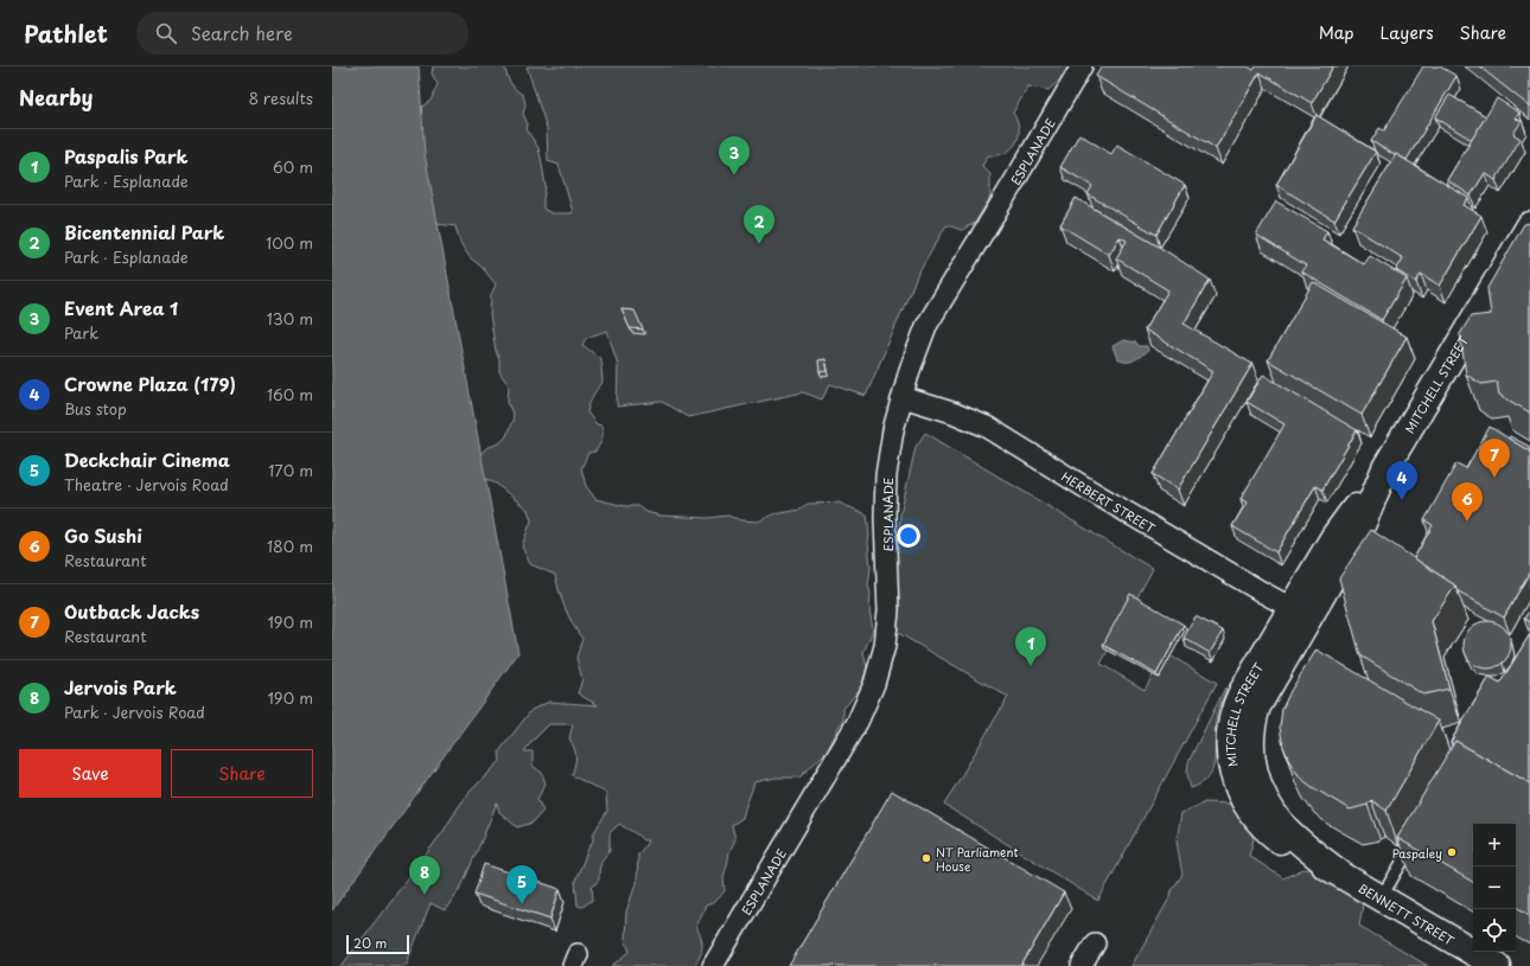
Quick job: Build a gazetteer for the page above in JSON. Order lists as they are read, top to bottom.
{
  "streets": {
    "street": [
      "ESPLANADE",
      "MITCHELL STREET",
      "HERBERT STREET",
      "BENNETT STREET"
    ]
  },
  "crossings": [
    ["ESPLANADE", "HERBERT STREET"],
    ["MITCHELL STREET", "HERBERT STREET"],
    ["MITCHELL STREET", "BENNETT STREET"]
  ],
  "places": ["Paspaley", "NT Parliament House"],
  "scale_bar": "20 m",
  "page": {
    "header": "Pathlet",
    "search": "Search here",
    "nav": ["Map", "Layers", "Share"],
    "heading": ["Nearby", "8 results"],
    "list": [
      {
        "mark": "1",
        "name": "Paspalis Park",
        "note": "Park · Esplanade",
        "value": "60 m"
      },
      {
        "mark": "2",
        "name": "Bicentennial Park",
        "note": "Park · Esplanade",
        "value": "100 m"
      },
      {
        "mark": "3",
        "name": "Event Area 1",
        "note": "Park",
        "value": "130 m"
      },
      {
        "mark": "4",
        "name": "Crowne Plaza (179)",
        "note": "Bus stop",
        "value": "160 m"
      },
      {
        "mark": "5",
        "name": "Deckchair Cinema",
        "note": "Theatre · Jervois Road",
        "value": "170 m"
      },
      {
        "mark": "6",
        "name": "Go Sushi",
        "note": "Restaurant",
        "value": "180 m"
      },
      {
        "mark": "7",
        "name": "Outback Jacks",
        "note": "Restaurant",
        "value": "190 m"
      },
      {
        "mark": "8",
        "name": "Jervois Park",
        "note": "Park · Jervois Road",
        "value": "190 m"
      }
    ],
    "pins": [
      "3",
      "2",
      "7",
      "4",
      "6",
      "1",
      "8",
      "5"
    ],
    "buttons": ["Save", "Share"],
    "map_buttons": ["+", "−"],
    "scale": "20 m"
  }
}
